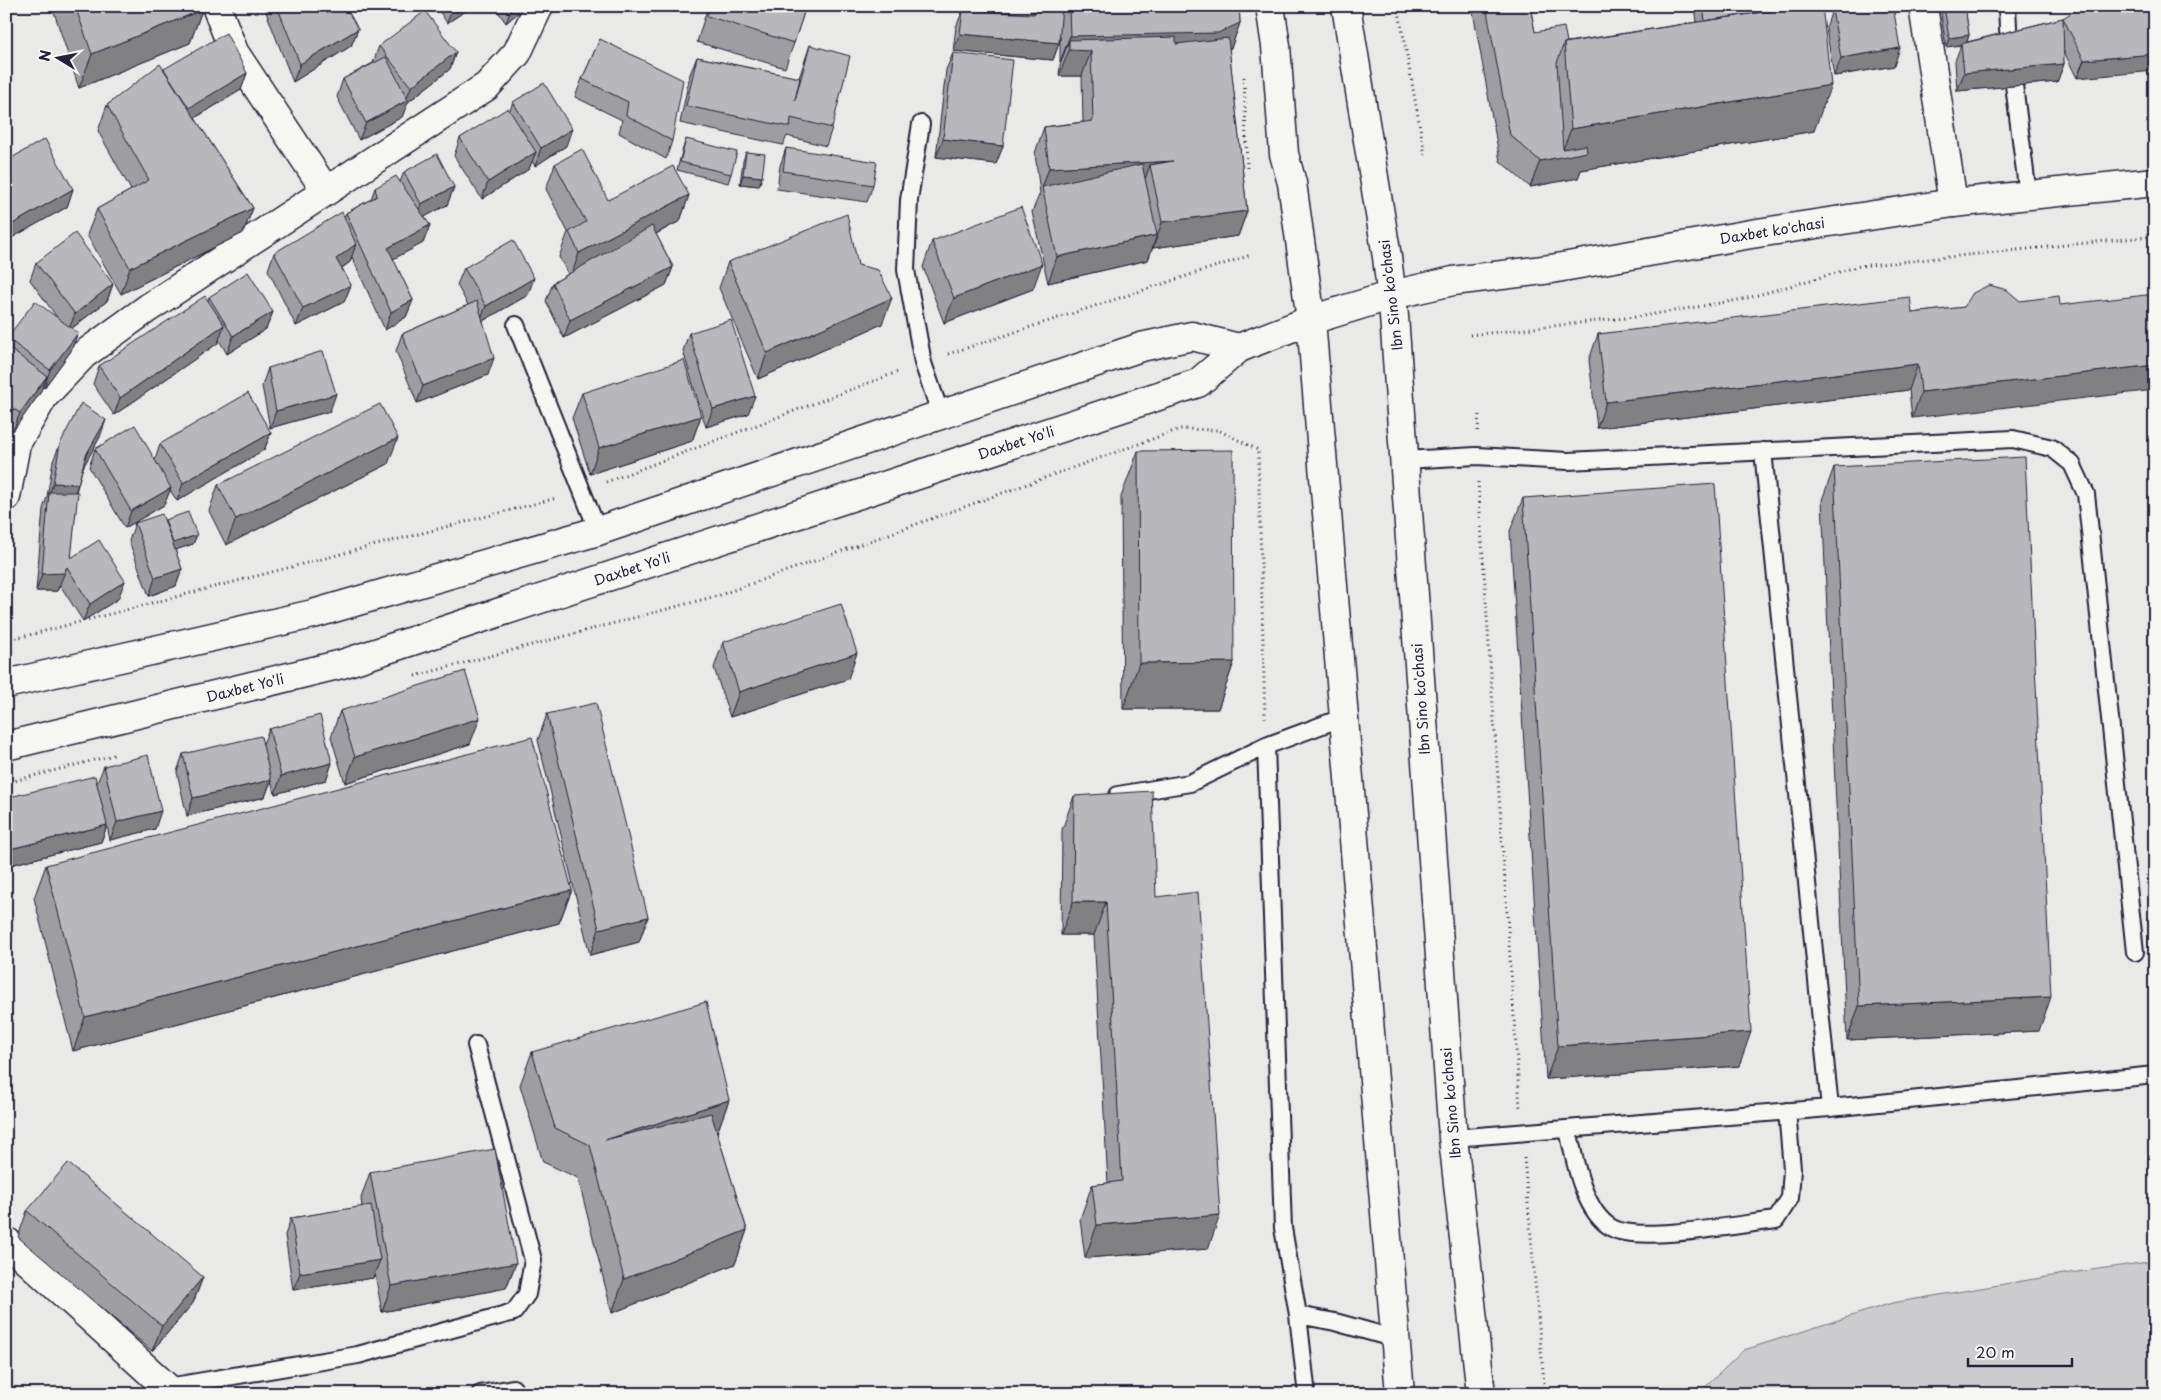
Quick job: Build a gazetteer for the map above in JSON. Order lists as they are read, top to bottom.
{
  "streets": {
    "main road": ["Daxbet ko'chasi", "Ibn Sino ko'chasi", "Daxbet Yo'li"]
  },
  "crossings": [
    ["Daxbet ko'chasi", "Ibn Sino ko'chasi"],
    ["Daxbet ko'chasi", "Daxbet Yo'li"],
    ["Ibn Sino ko'chasi", "Daxbet Yo'li"]
  ],
  "scale_bar": "20 m",
  "north": "left"
}
